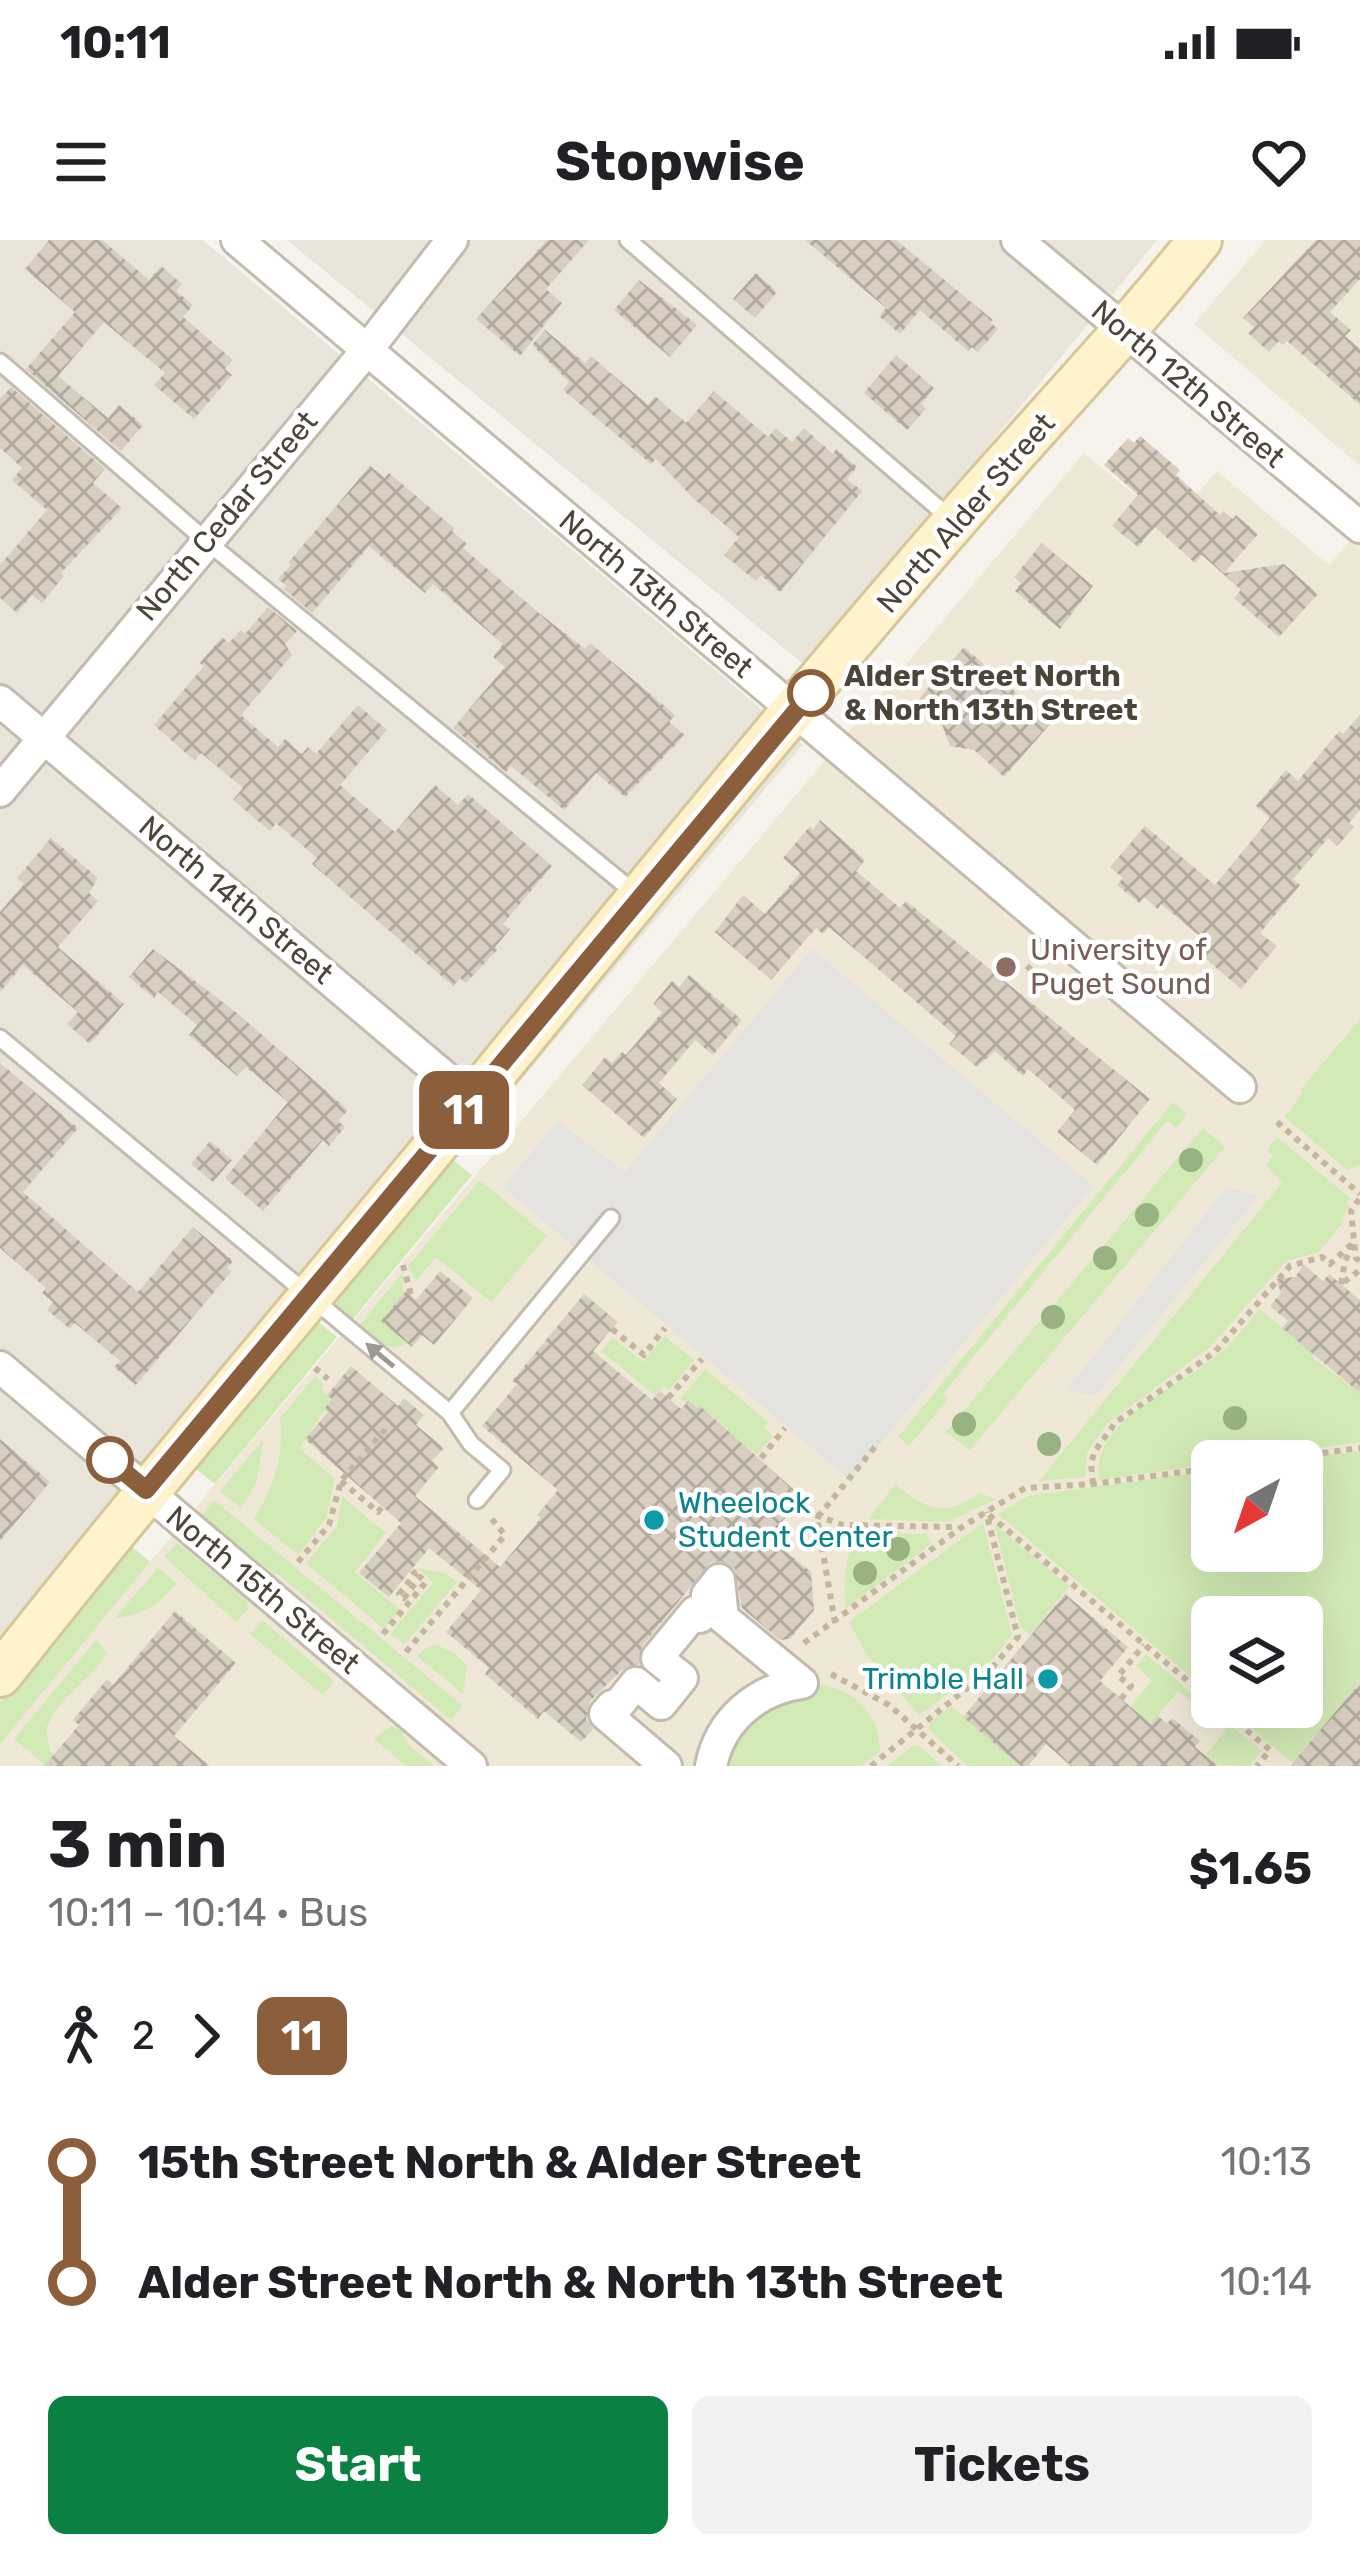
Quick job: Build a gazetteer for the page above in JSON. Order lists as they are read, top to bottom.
{
  "streets": {
    "street": [
      "North 12th Street",
      "North Alder Street",
      "North Cedar Street",
      "North 13th Street",
      "North 14th Street",
      "North 15th Street"
    ]
  },
  "crossings": [
    ["North 12th Street", "North Alder Street"],
    ["North Alder Street", "North 13th Street"],
    ["North Alder Street", "North 14th Street"],
    ["North Alder Street", "North 15th Street"],
    ["North Cedar Street", "North 13th Street"],
    ["North Cedar Street", "North 14th Street"]
  ],
  "places": [
    "Alder Street North & North 13th Street",
    "University of Puget Sound",
    "Wheelock Student Center",
    "Trimble Hall"
  ],
  "lines": ["bus line 11"],
  "north": "bottom left",
  "page": {
    "status": "10:11",
    "header": "Stopwise",
    "on_map": "11",
    "heading": ["3 min", "10:11 – 10:14 · Bus", "$1.65"],
    "legs": ["2", "11"],
    "list": [
      {
        "name": "15th Street North & Alder Street",
        "value": "10:13"
      },
      {
        "name": "Alder Street North & North 13th Street",
        "value": "10:14"
      }
    ],
    "buttons": ["Start", "Tickets"]
  }
}
